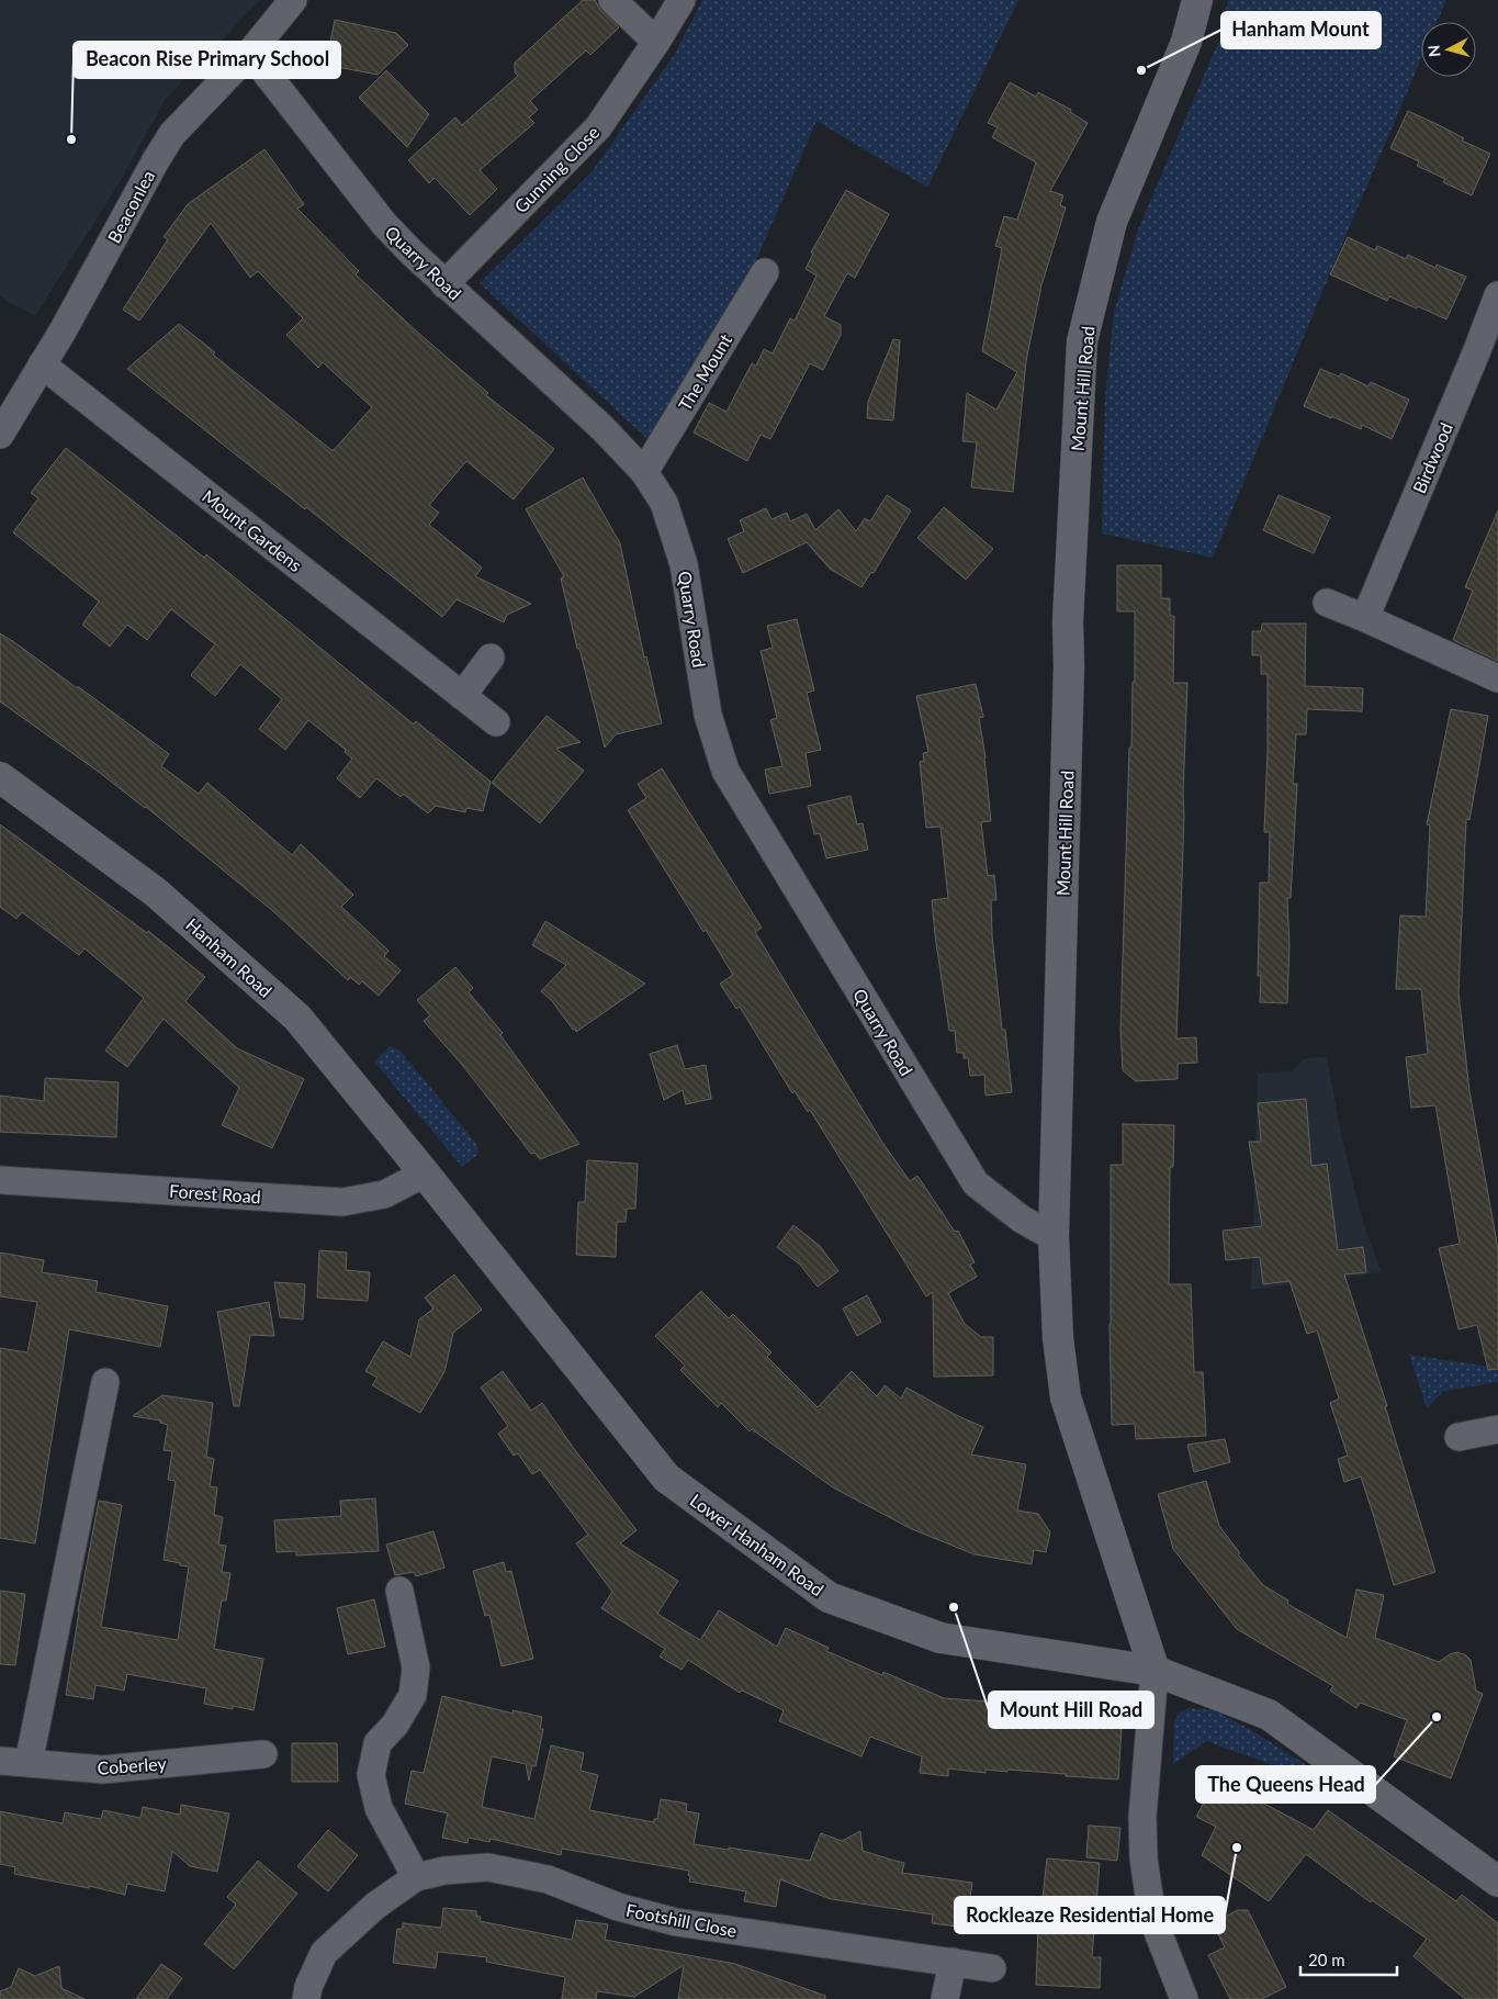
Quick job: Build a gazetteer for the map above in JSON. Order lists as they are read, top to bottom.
{
  "streets": {
    "main road": ["Mount Hill Road", "Hanham Road", "Lower Hanham Road"],
    "street": [
      "Gunning Close",
      "Beaconlea",
      "Quarry Road",
      "The Mount",
      "Birdwood",
      "Mount Gardens",
      "Forest Road",
      "Coberley",
      "Footshill Close"
    ]
  },
  "crossings": [
    ["Gunning Close", "Quarry Road"],
    ["Beaconlea", "Quarry Road"],
    ["Beaconlea", "Mount Gardens"],
    ["Quarry Road", "The Mount"],
    ["Quarry Road", "Mount Hill Road"],
    ["Mount Hill Road", "Lower Hanham Road"],
    ["Hanham Road", "Forest Road"],
    ["Hanham Road", "Lower Hanham Road"],
    ["Forest Road", "Lower Hanham Road"]
  ],
  "places": [
    "Hanham Mount",
    "Beacon Rise Primary School",
    "Mount Hill Road",
    "The Queens Head",
    "Rockleaze Residential Home"
  ],
  "scale_bar": "20 m",
  "north": "left"
}
